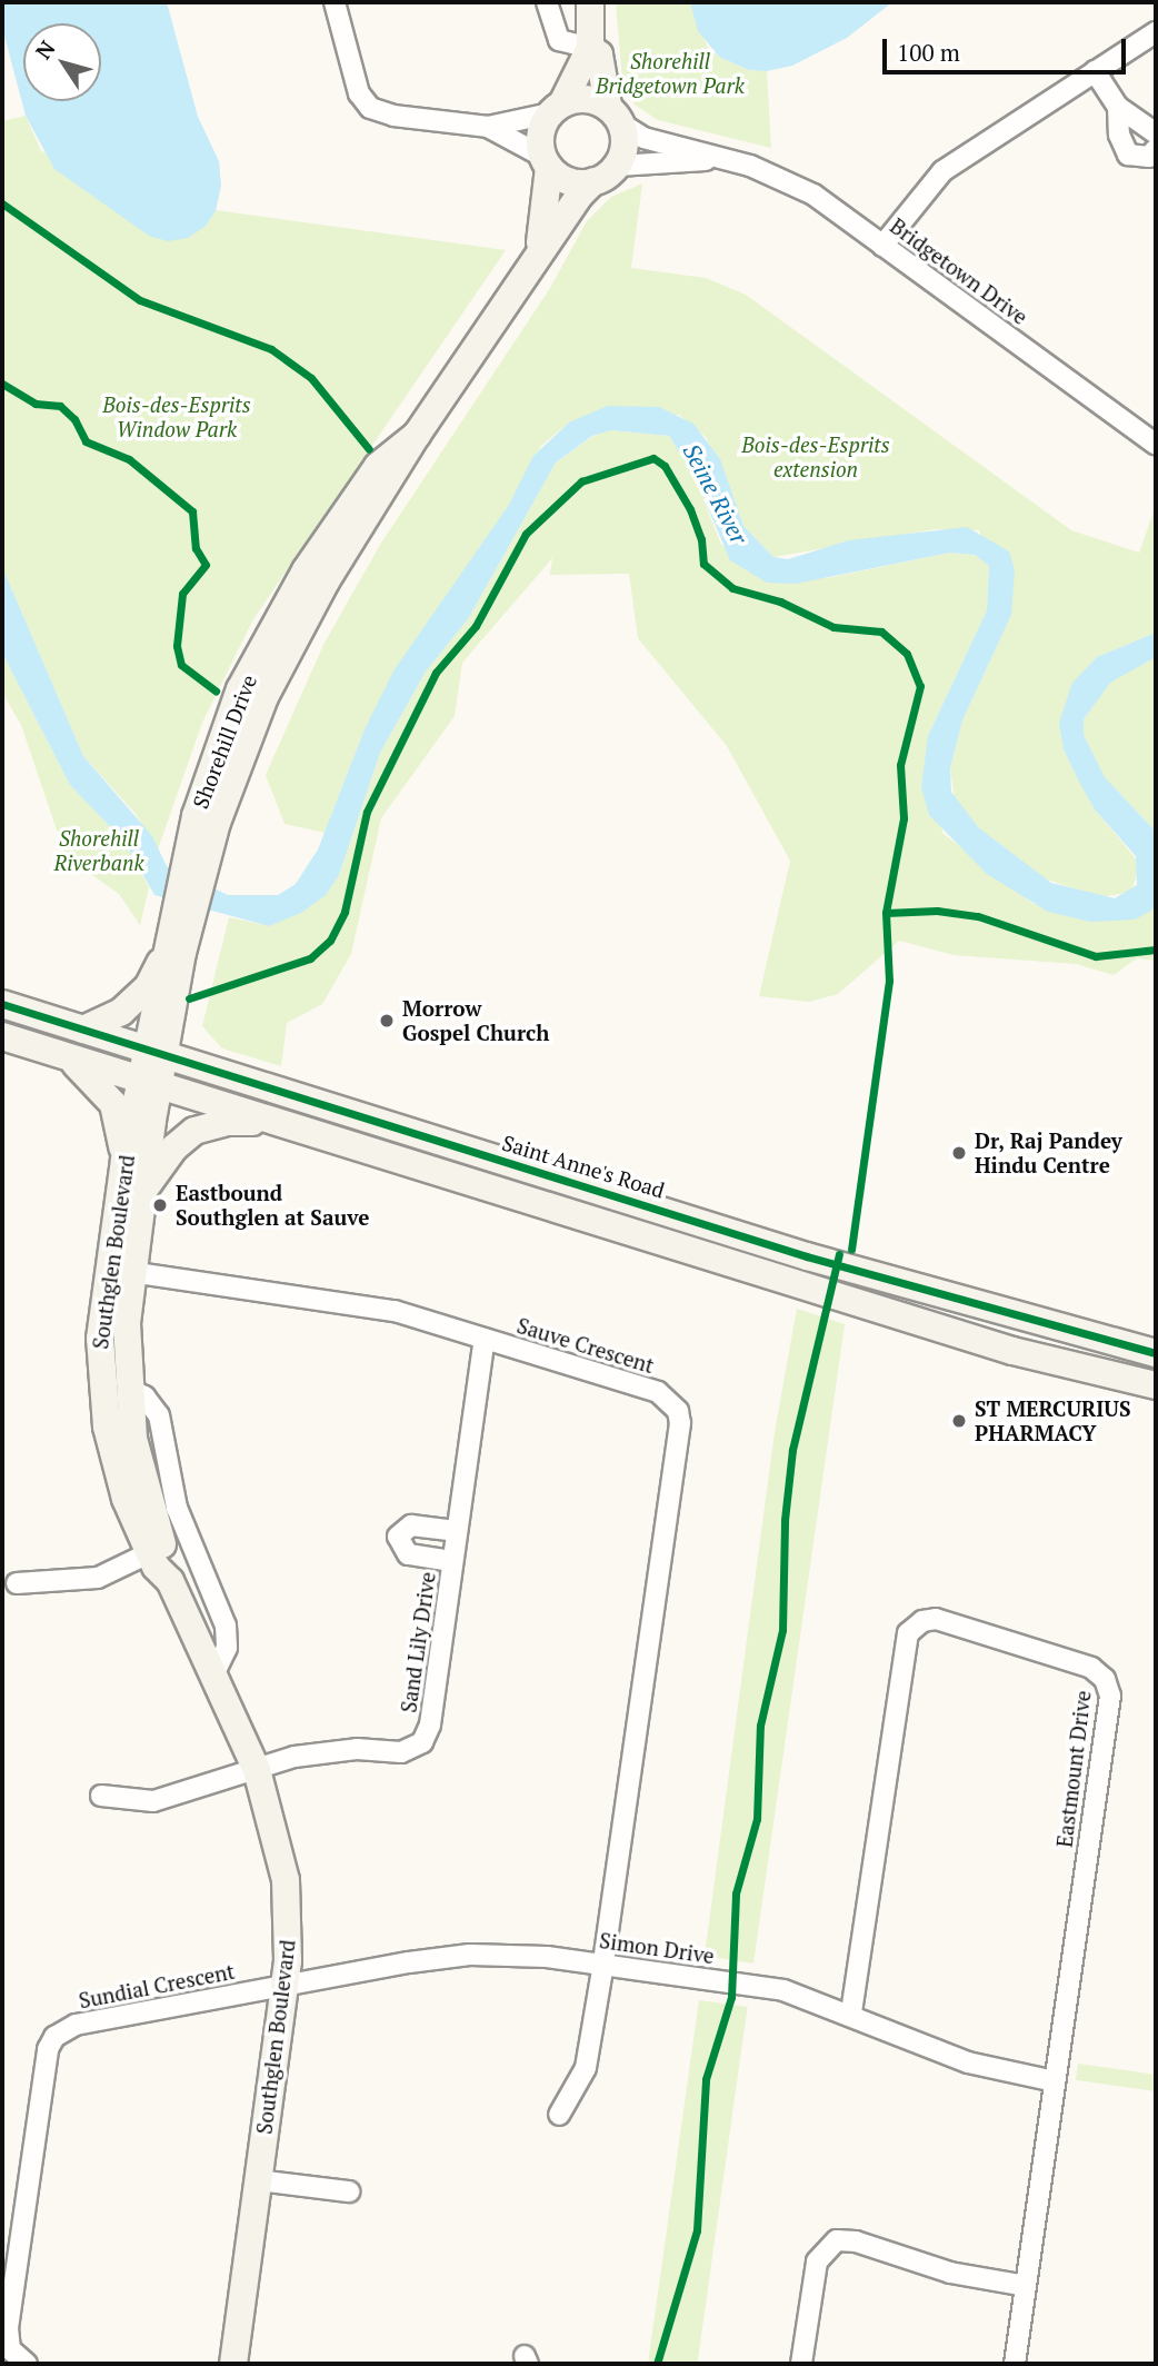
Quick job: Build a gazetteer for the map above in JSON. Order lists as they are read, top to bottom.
{
  "streets": {
    "street": [
      "Bridgetown Drive",
      "Shorehill Drive",
      "Saint Anne's Road",
      "Southglen Boulevard",
      "Sauve Crescent",
      "Sand Lily Drive",
      "Eastmount Drive",
      "Simon Drive",
      "Sundial Crescent"
    ]
  },
  "crossings": [
    ["Bridgetown Drive", "Shorehill Drive"],
    ["Shorehill Drive", "Saint Anne's Road"],
    ["Shorehill Drive", "Southglen Boulevard"],
    ["Saint Anne's Road", "Southglen Boulevard"],
    ["Southglen Boulevard", "Sauve Crescent"],
    ["Southglen Boulevard", "Sand Lily Drive"],
    ["Southglen Boulevard", "Simon Drive"],
    ["Southglen Boulevard", "Sundial Crescent"],
    ["Sauve Crescent", "Sand Lily Drive"],
    ["Sauve Crescent", "Simon Drive"],
    ["Eastmount Drive", "Simon Drive"],
    ["Simon Drive", "Sundial Crescent"]
  ],
  "water": ["Seine River"],
  "parks": [
    "Shorehill Bridgetown Park",
    "Bois-des-Esprits Window Park",
    "Bois-des-Esprits extension",
    "Shorehill Riverbank"
  ],
  "places": [
    "Morrow Gospel Church",
    "Dr, Raj Pandey Hindu Centre",
    "Eastbound Southglen at Sauve",
    "ST MERCURIUS PHARMACY"
  ],
  "scale_bar": "100 m",
  "north": "top left"
}
